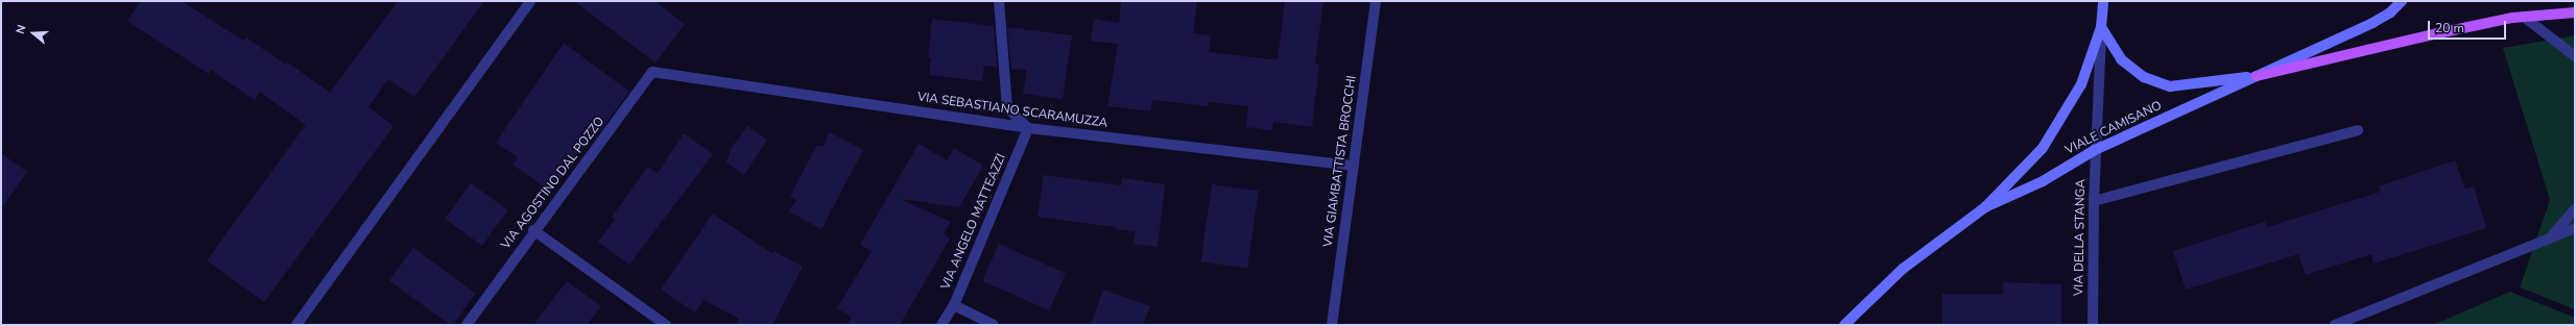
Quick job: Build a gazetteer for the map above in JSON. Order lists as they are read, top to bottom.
{
  "streets": {
    "main road": ["VIALE CAMISANO"],
    "street": [
      "VIA SEBASTIANO SCARAMUZZA",
      "VIA GIAMBATTISTA BROCCHI",
      "VIA AGOSTINO DAL POZZO",
      "VIA ANGELO MATTEAZZI",
      "VIA DELLA STANGA"
    ]
  },
  "crossings": [
    ["VIA SEBASTIANO SCARAMUZZA", "VIA GIAMBATTISTA BROCCHI"],
    ["VIA SEBASTIANO SCARAMUZZA", "VIA AGOSTINO DAL POZZO"],
    ["VIA SEBASTIANO SCARAMUZZA", "VIA ANGELO MATTEAZZI"],
    ["VIALE CAMISANO", "VIA DELLA STANGA"]
  ],
  "scale_bar": "20 m",
  "north": "left"
}
